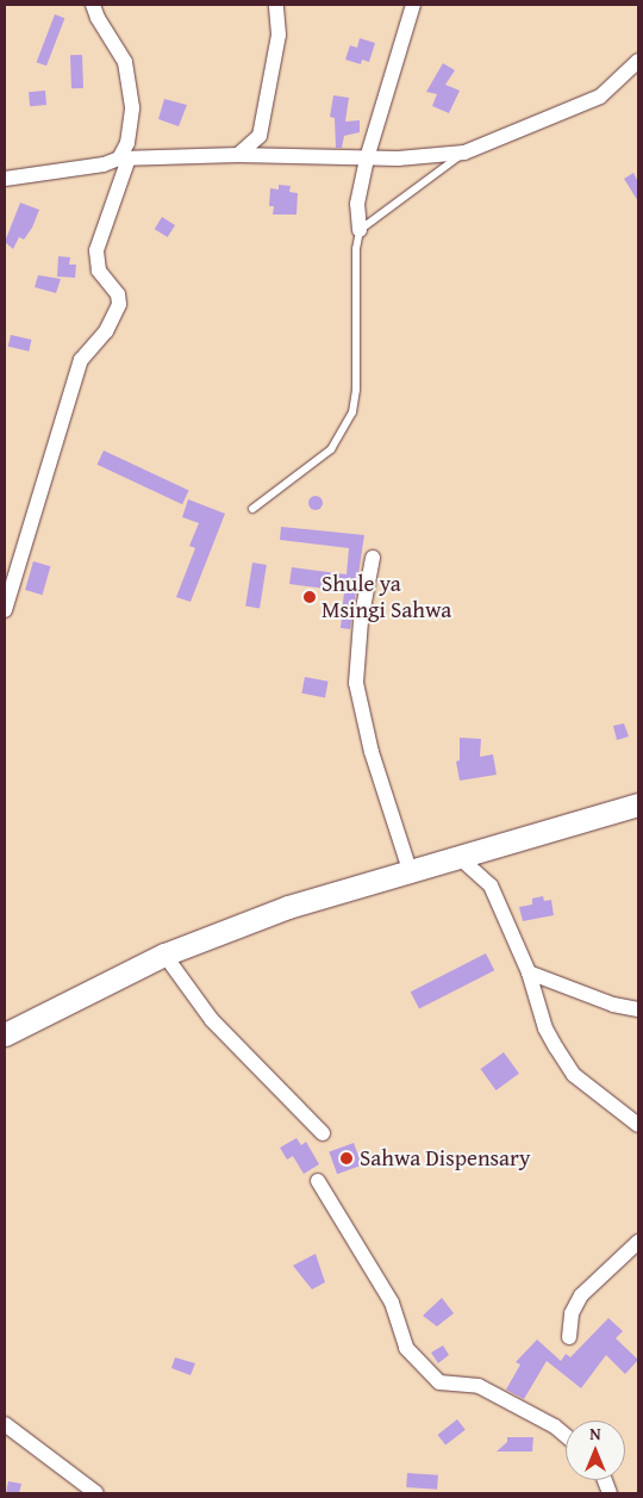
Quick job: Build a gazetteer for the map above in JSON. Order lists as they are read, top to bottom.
{
  "places": ["Shule ya Msingi Sahwa", "Sahwa Dispensary"],
  "north": "top"
}
